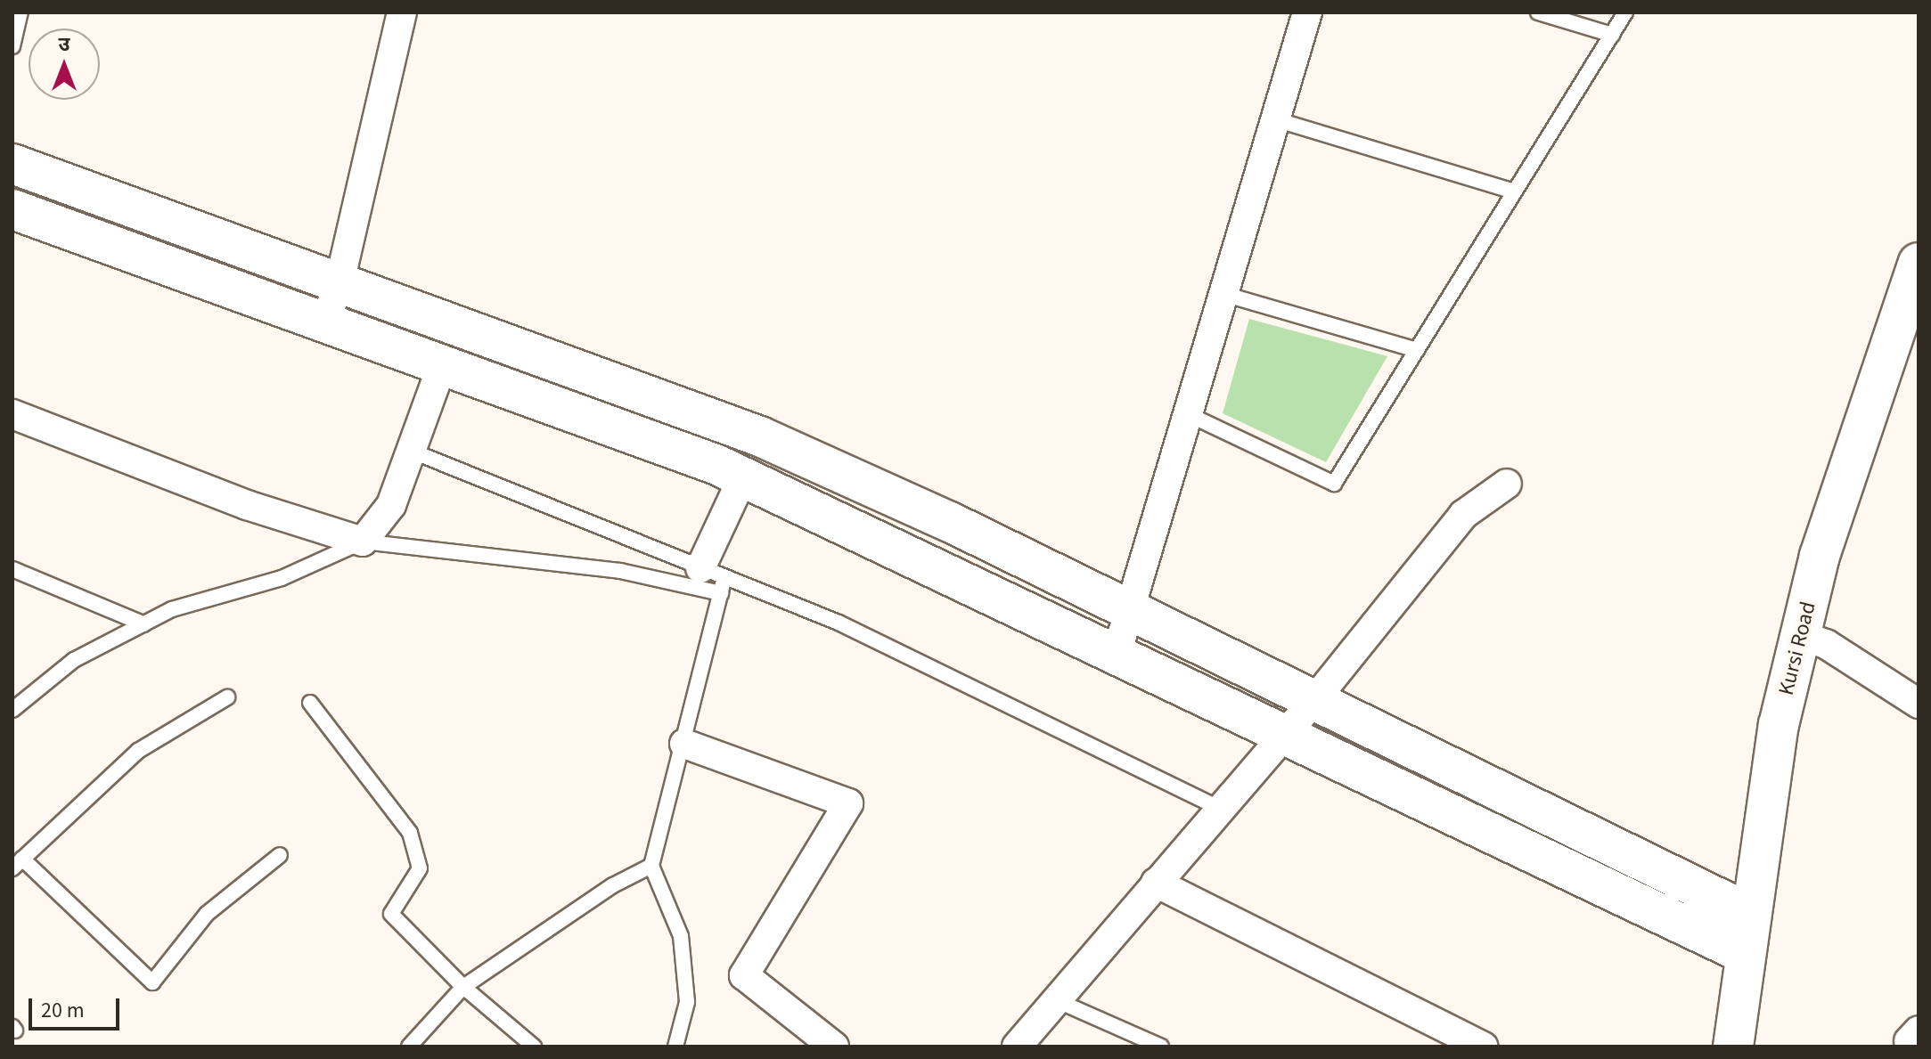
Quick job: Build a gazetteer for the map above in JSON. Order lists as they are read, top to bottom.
{
  "streets": {
    "street": ["Kursi Road"]
  },
  "scale_bar": "20 m",
  "north": "top"
}
